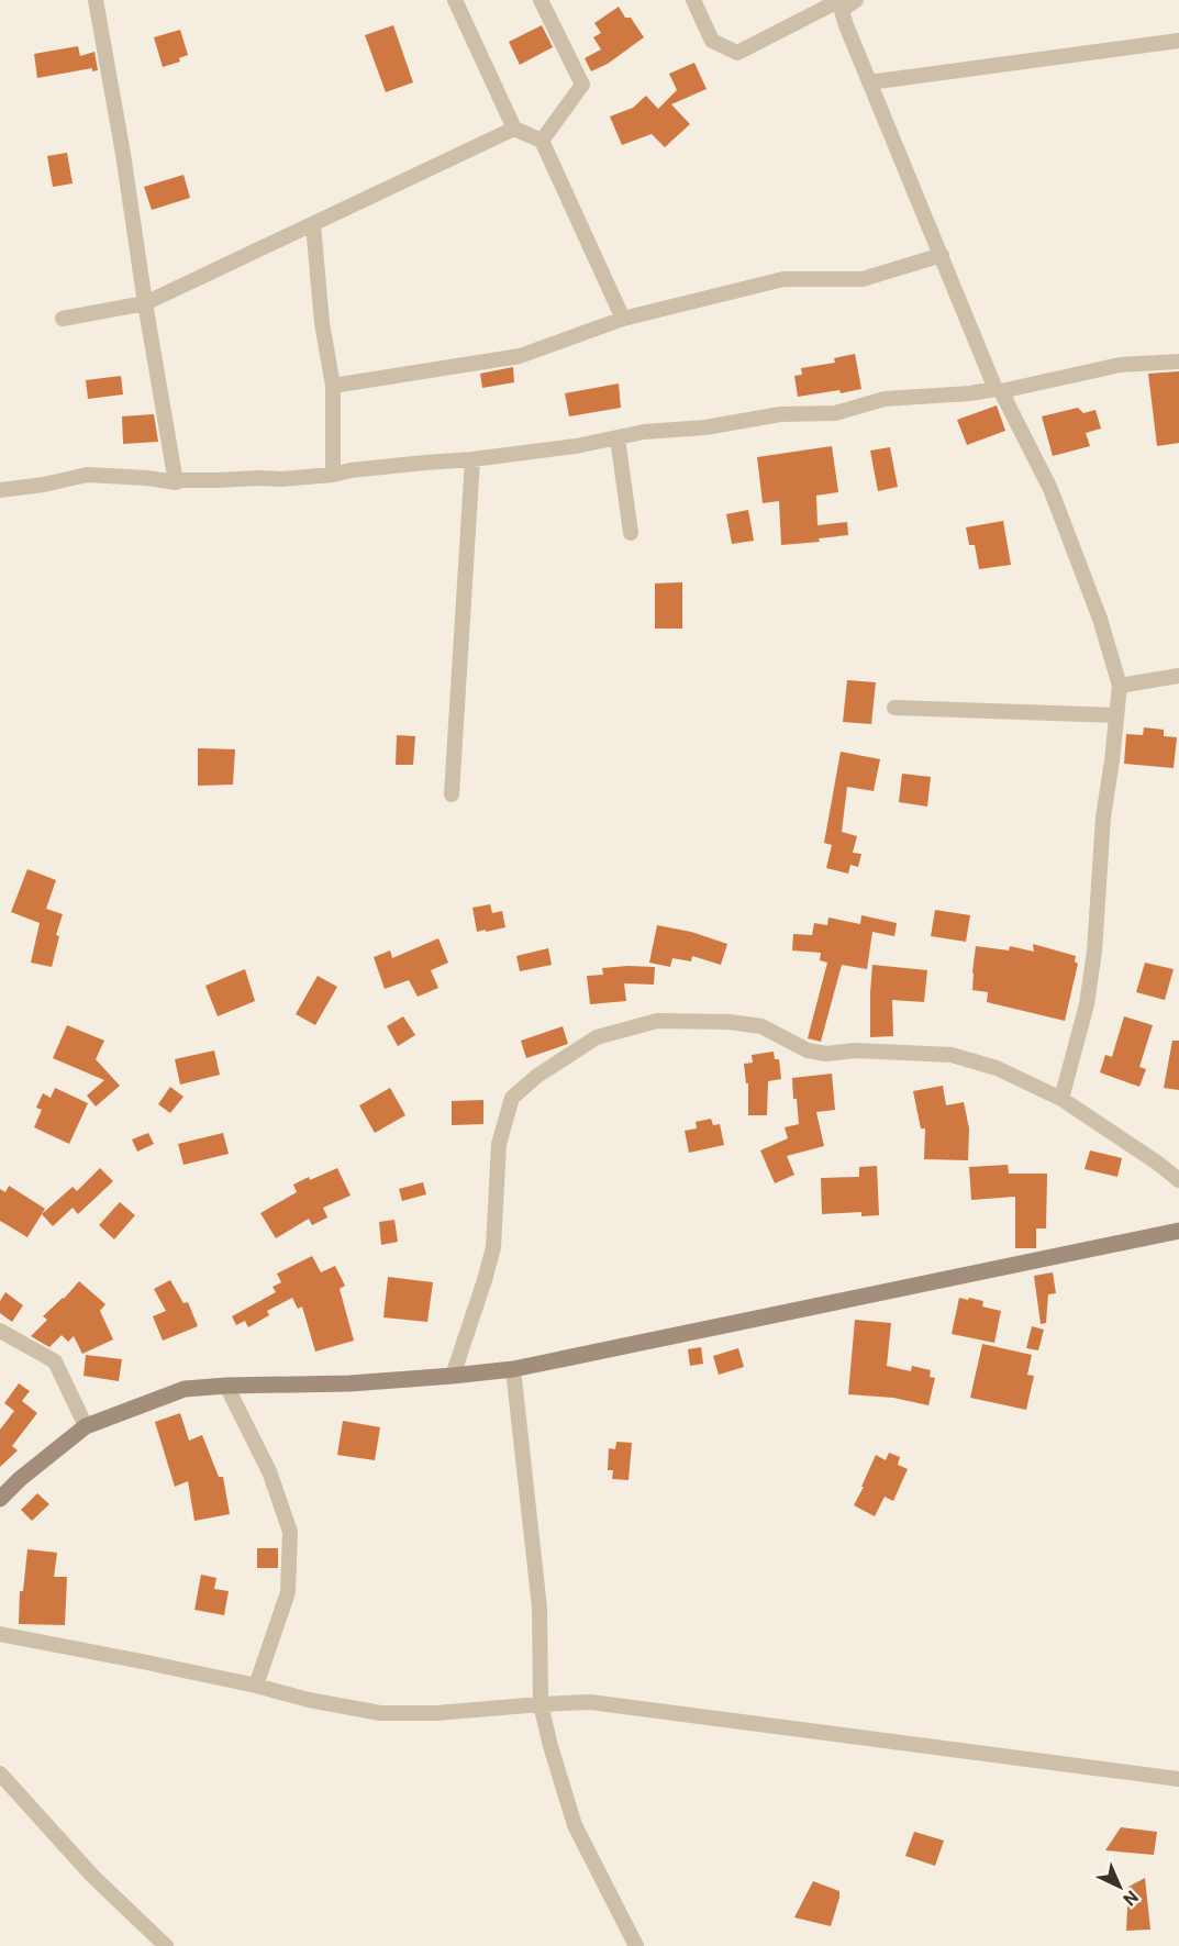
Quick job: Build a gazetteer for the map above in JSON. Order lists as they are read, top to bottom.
{
  "north": "bottom right"
}
